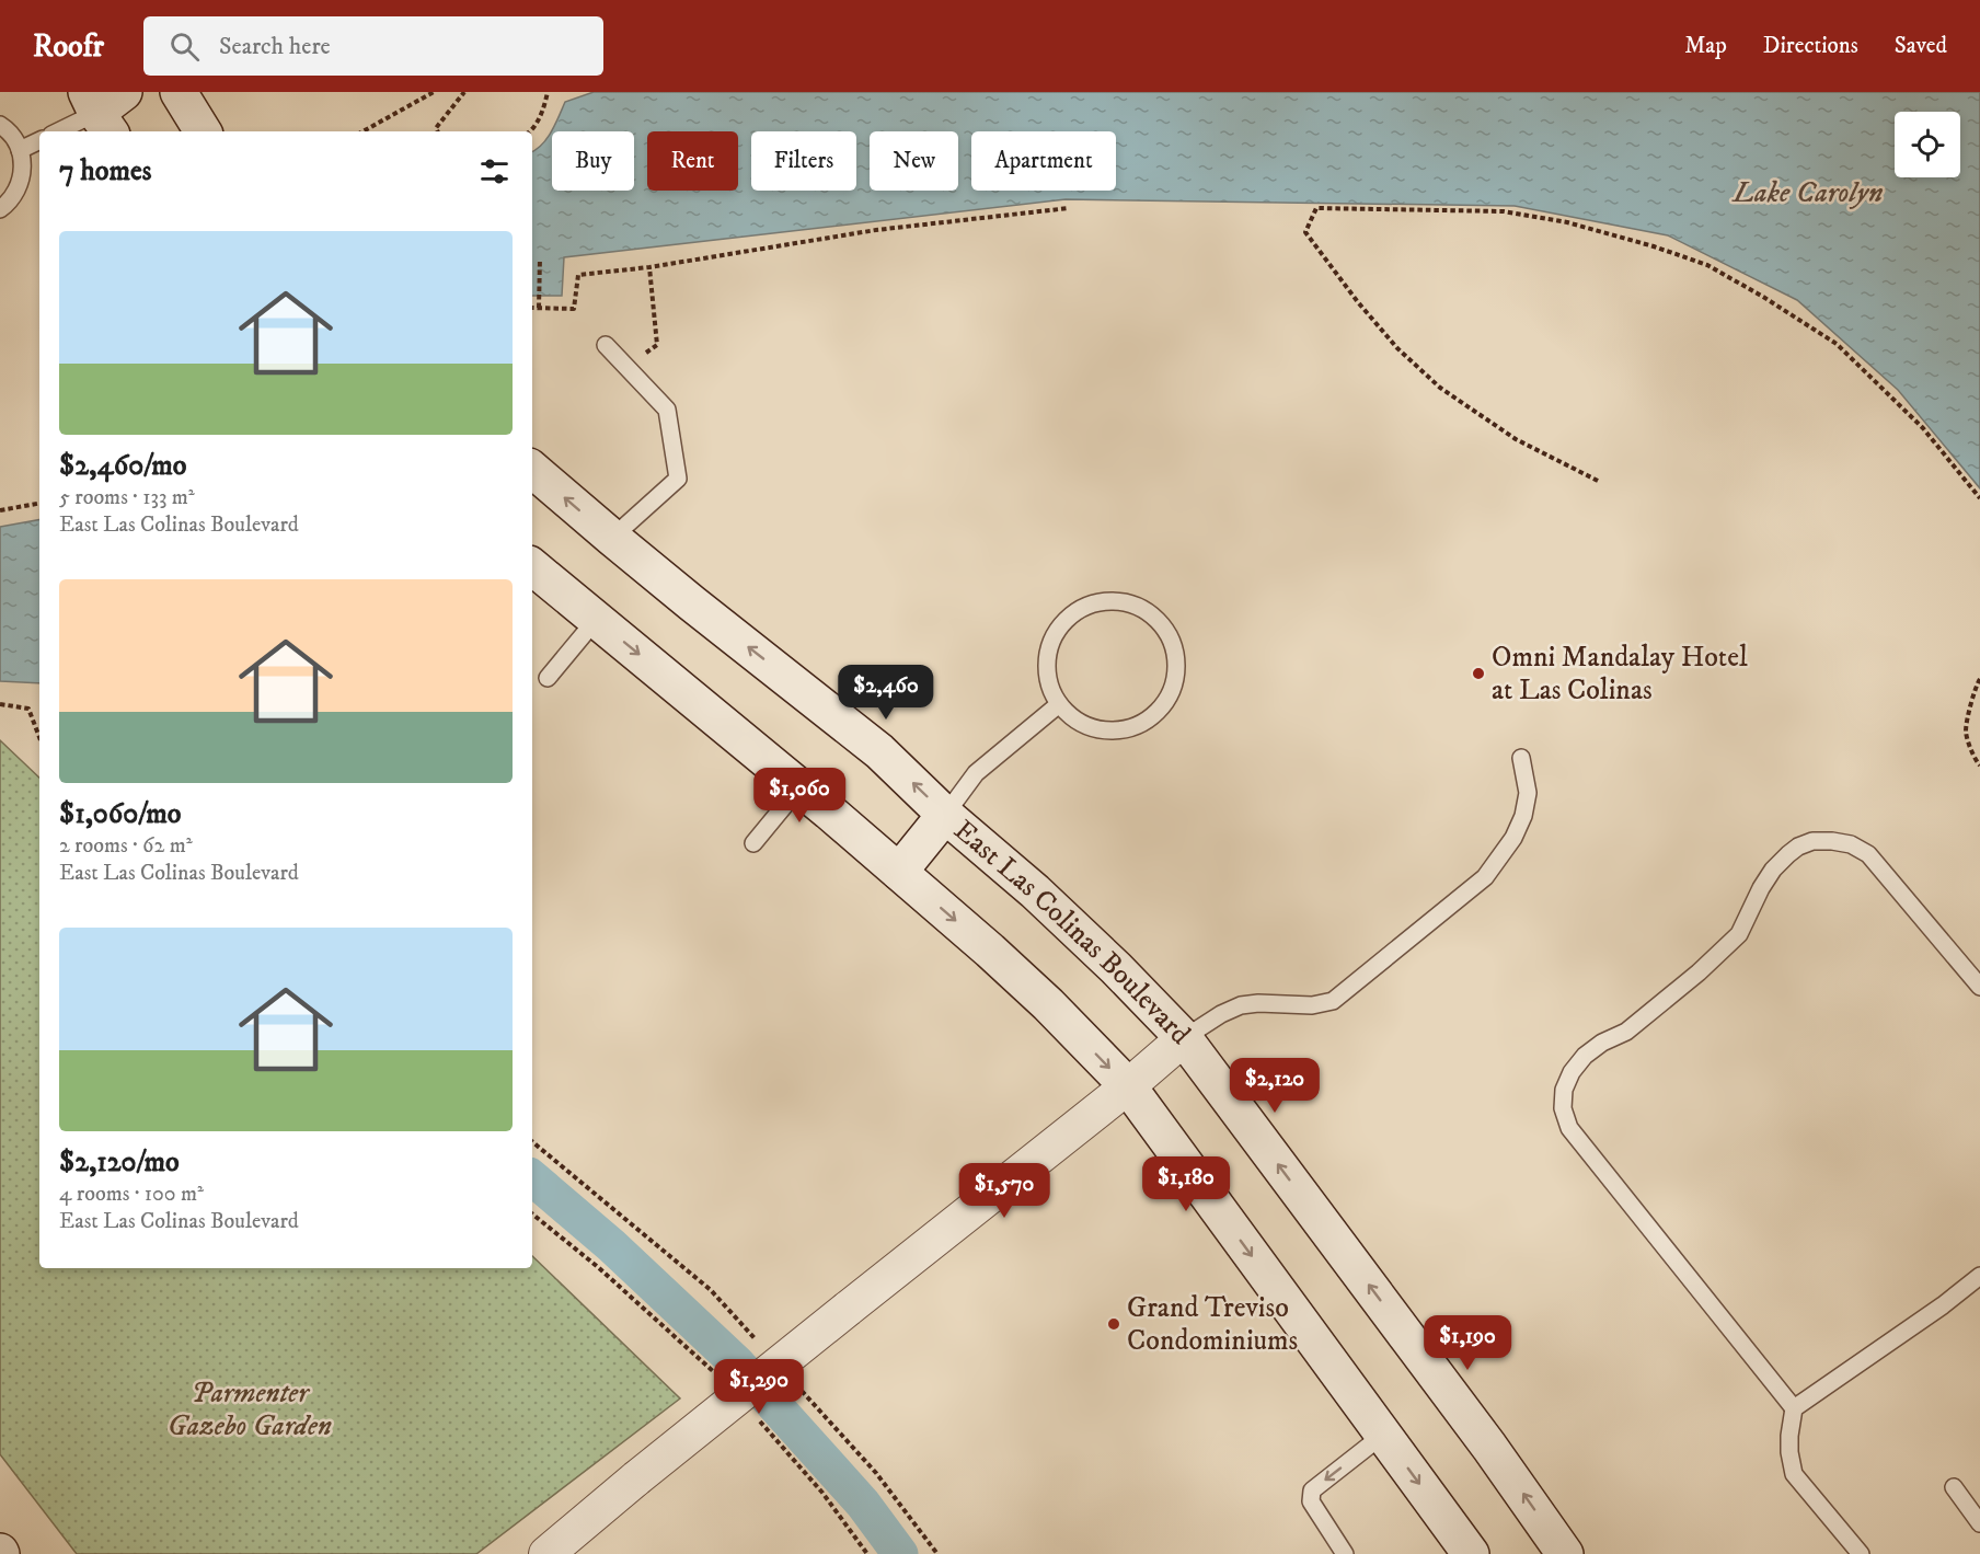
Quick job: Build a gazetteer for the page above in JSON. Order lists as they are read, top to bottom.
{
  "streets": {
    "main road": ["East Las Colinas Boulevard"]
  },
  "water": ["Lake Carolyn"],
  "parks": ["Parmenter Gazebo Garden"],
  "places": ["Omni Mandalay Hotel at Las Colinas", "Grand Treviso Condominiums"],
  "page": {
    "header": "Roofr",
    "search": "Search here",
    "nav": ["Map", "Directions", "Saved"],
    "chip": [
      "Buy",
      "Rent",
      "Filters",
      "New",
      "Apartment"
    ],
    "heading": "7 homes",
    "list": [
      {
        "name": "$2,460/mo",
        "note": "5 rooms · 133 m² · East Las Colinas Boulevard"
      },
      {
        "name": "$1,060/mo",
        "note": "2 rooms · 62 m² · East Las Colinas Boulevard"
      },
      {
        "name": "$2,120/mo",
        "note": "4 rooms · 100 m² · East Las Colinas Boulevard"
      }
    ],
    "price": [
      "$2,460",
      "$1,060",
      "$2,120",
      "$1,180",
      "$1,570",
      "$1,190",
      "$1,290"
    ]
  }
}
